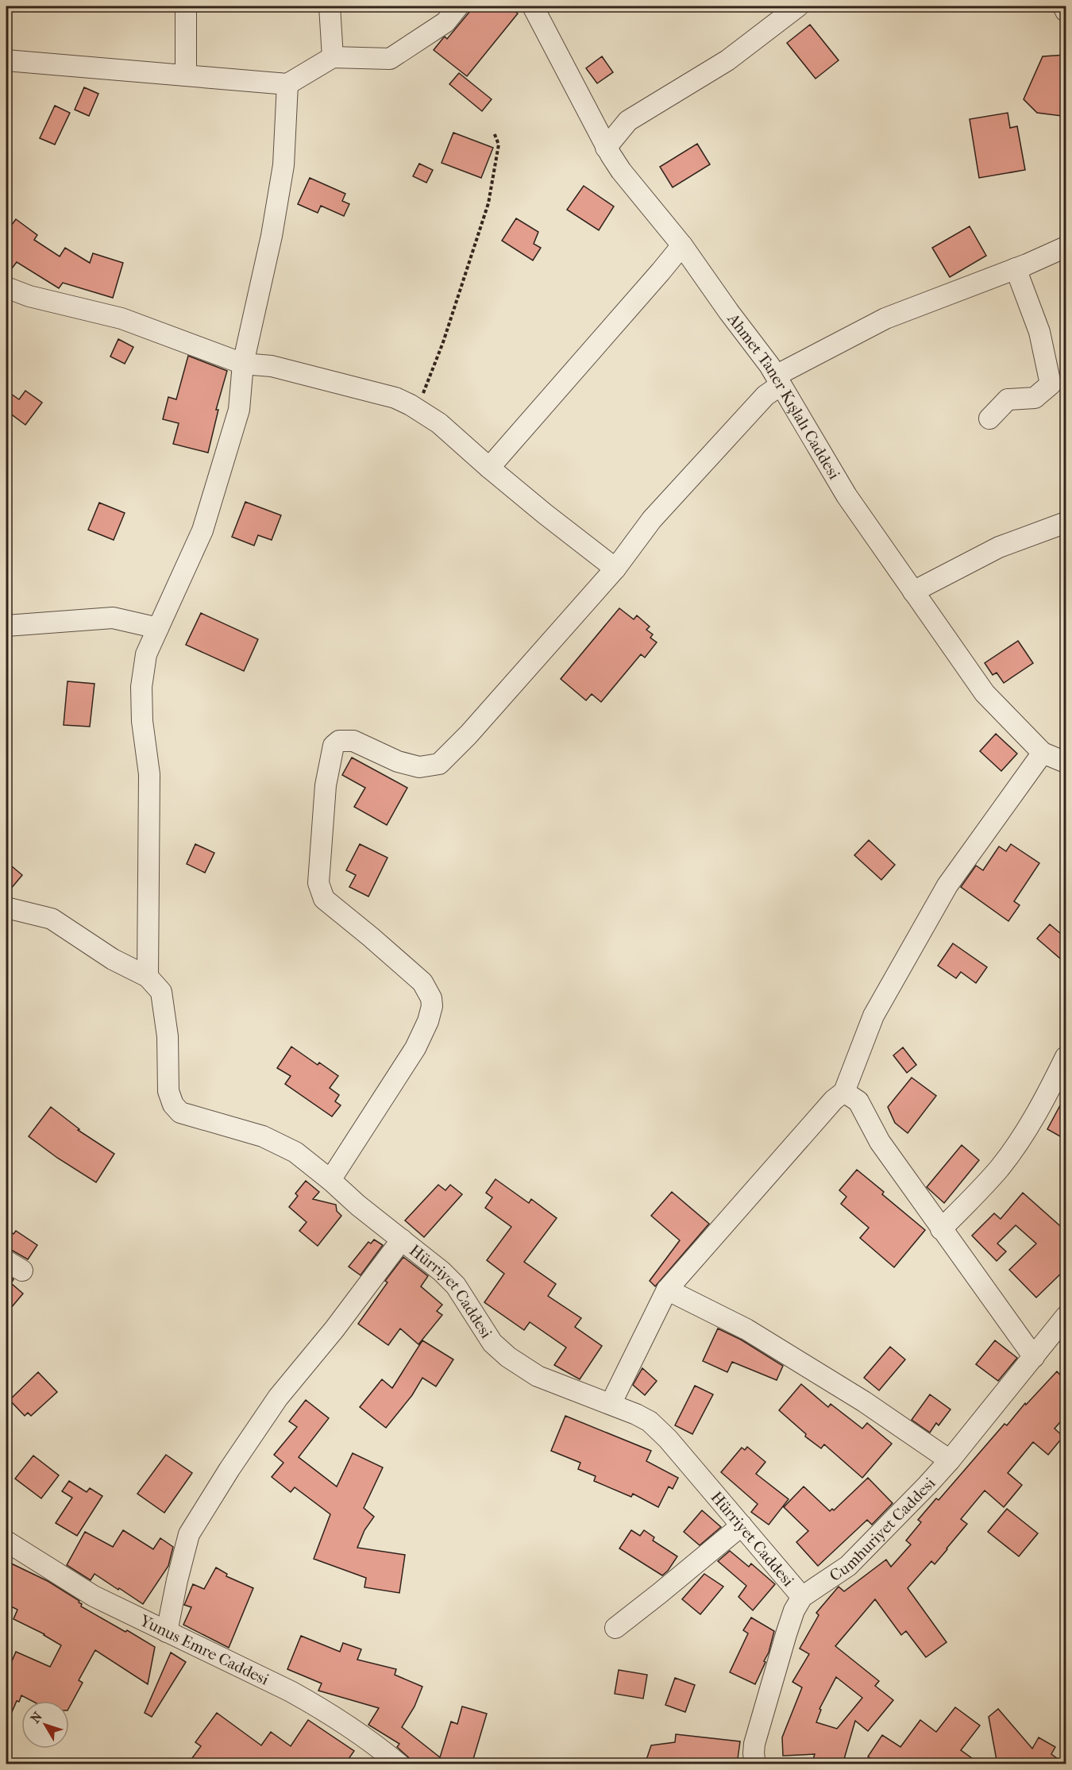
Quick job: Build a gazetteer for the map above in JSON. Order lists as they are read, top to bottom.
{
  "streets": {
    "street": [
      "Ahmet Taner Kışlalı Caddesi",
      "Hürriyet Caddesi",
      "Cumhuriyet Caddesi",
      "Yunus Emre Caddesi"
    ]
  },
  "crossings": [
    ["Hürriyet Caddesi", "Cumhuriyet Caddesi"]
  ],
  "north": "top left"
}
